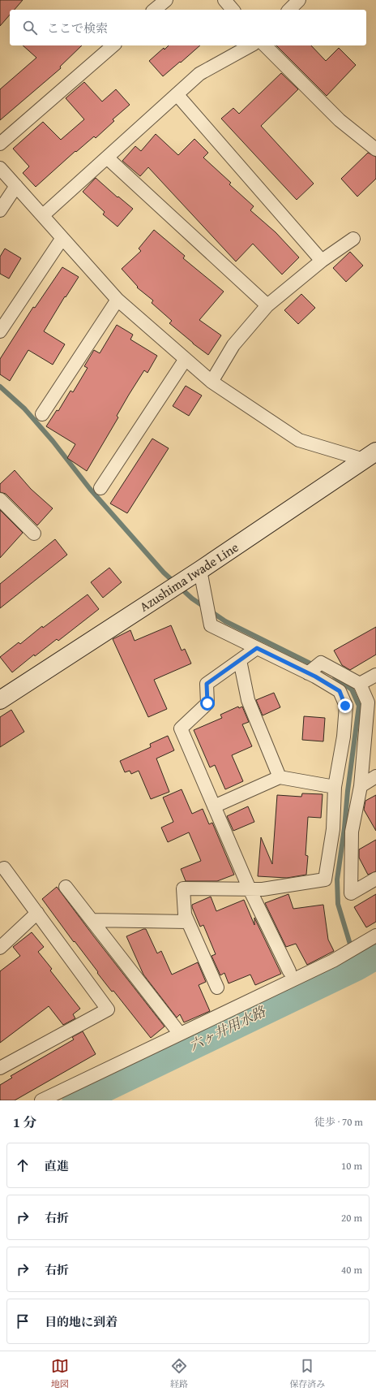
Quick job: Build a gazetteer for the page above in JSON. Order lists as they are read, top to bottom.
{
  "streets": {
    "main road": ["Azushima Iwade Line"]
  },
  "water": ["六ヶ井用水路"],
  "page": {
    "search": "ここで検索",
    "heading": ["1 分", "徒歩 · 70 m"],
    "list": [
      ["直進", "10 m"],
      ["右折", "20 m"],
      ["右折", "40 m"],
      "目的地に到着"
    ],
    "nav": ["地図", "経路", "保存済み"]
  }
}
